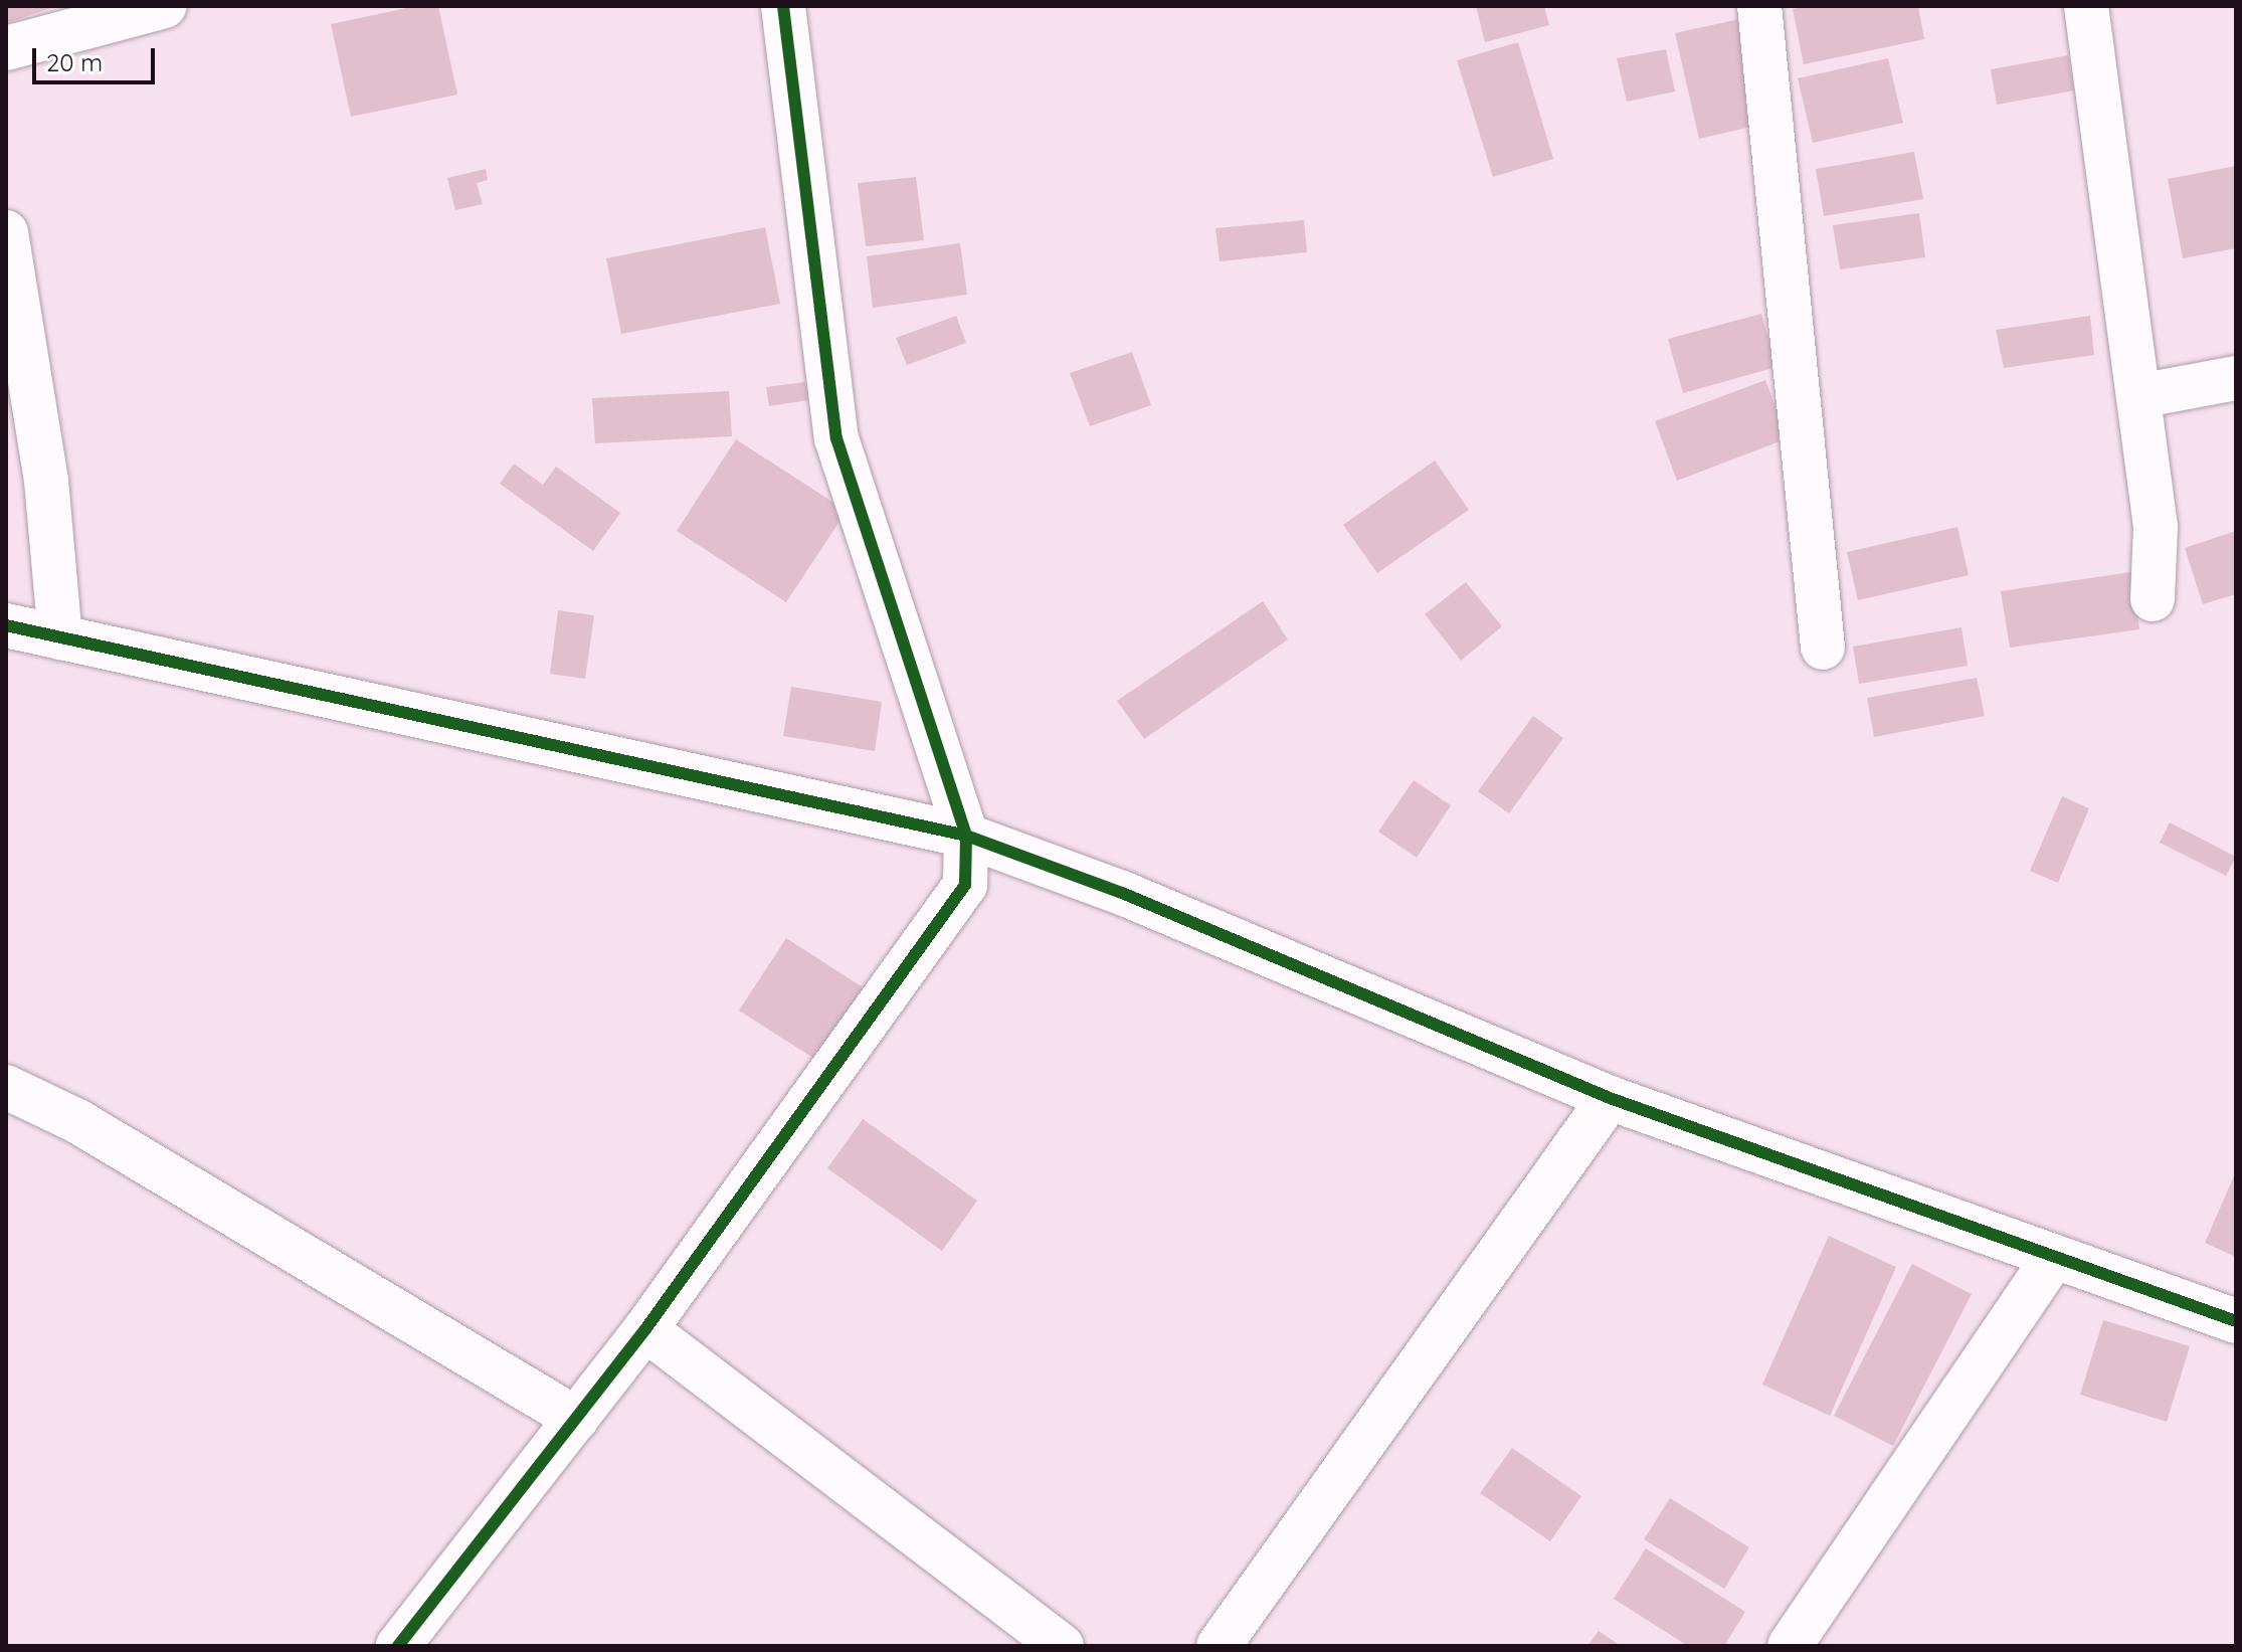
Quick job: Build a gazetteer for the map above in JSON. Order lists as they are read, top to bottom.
{
  "scale_bar": "20 m"
}
